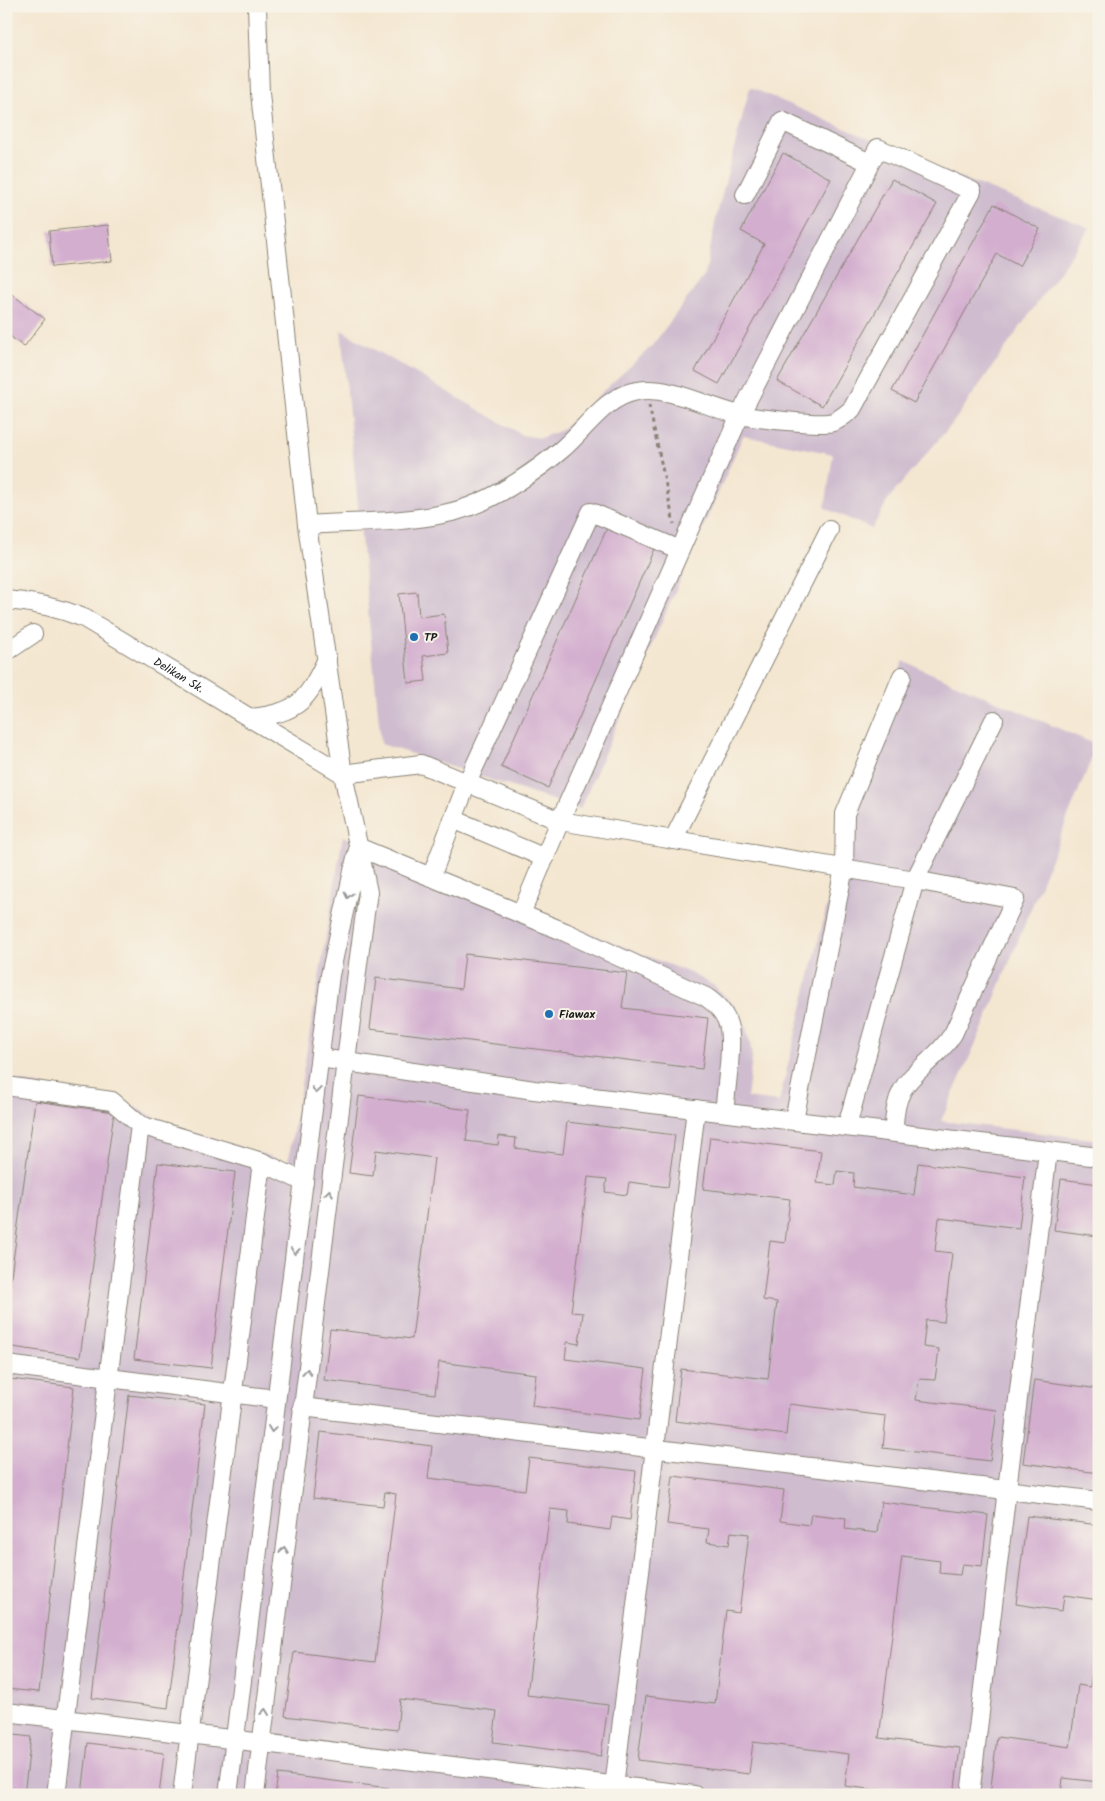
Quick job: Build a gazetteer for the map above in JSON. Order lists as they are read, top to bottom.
{
  "streets": {
    "street": ["Delikan Sk."]
  },
  "places": ["TP", "Fiawax"]
}
